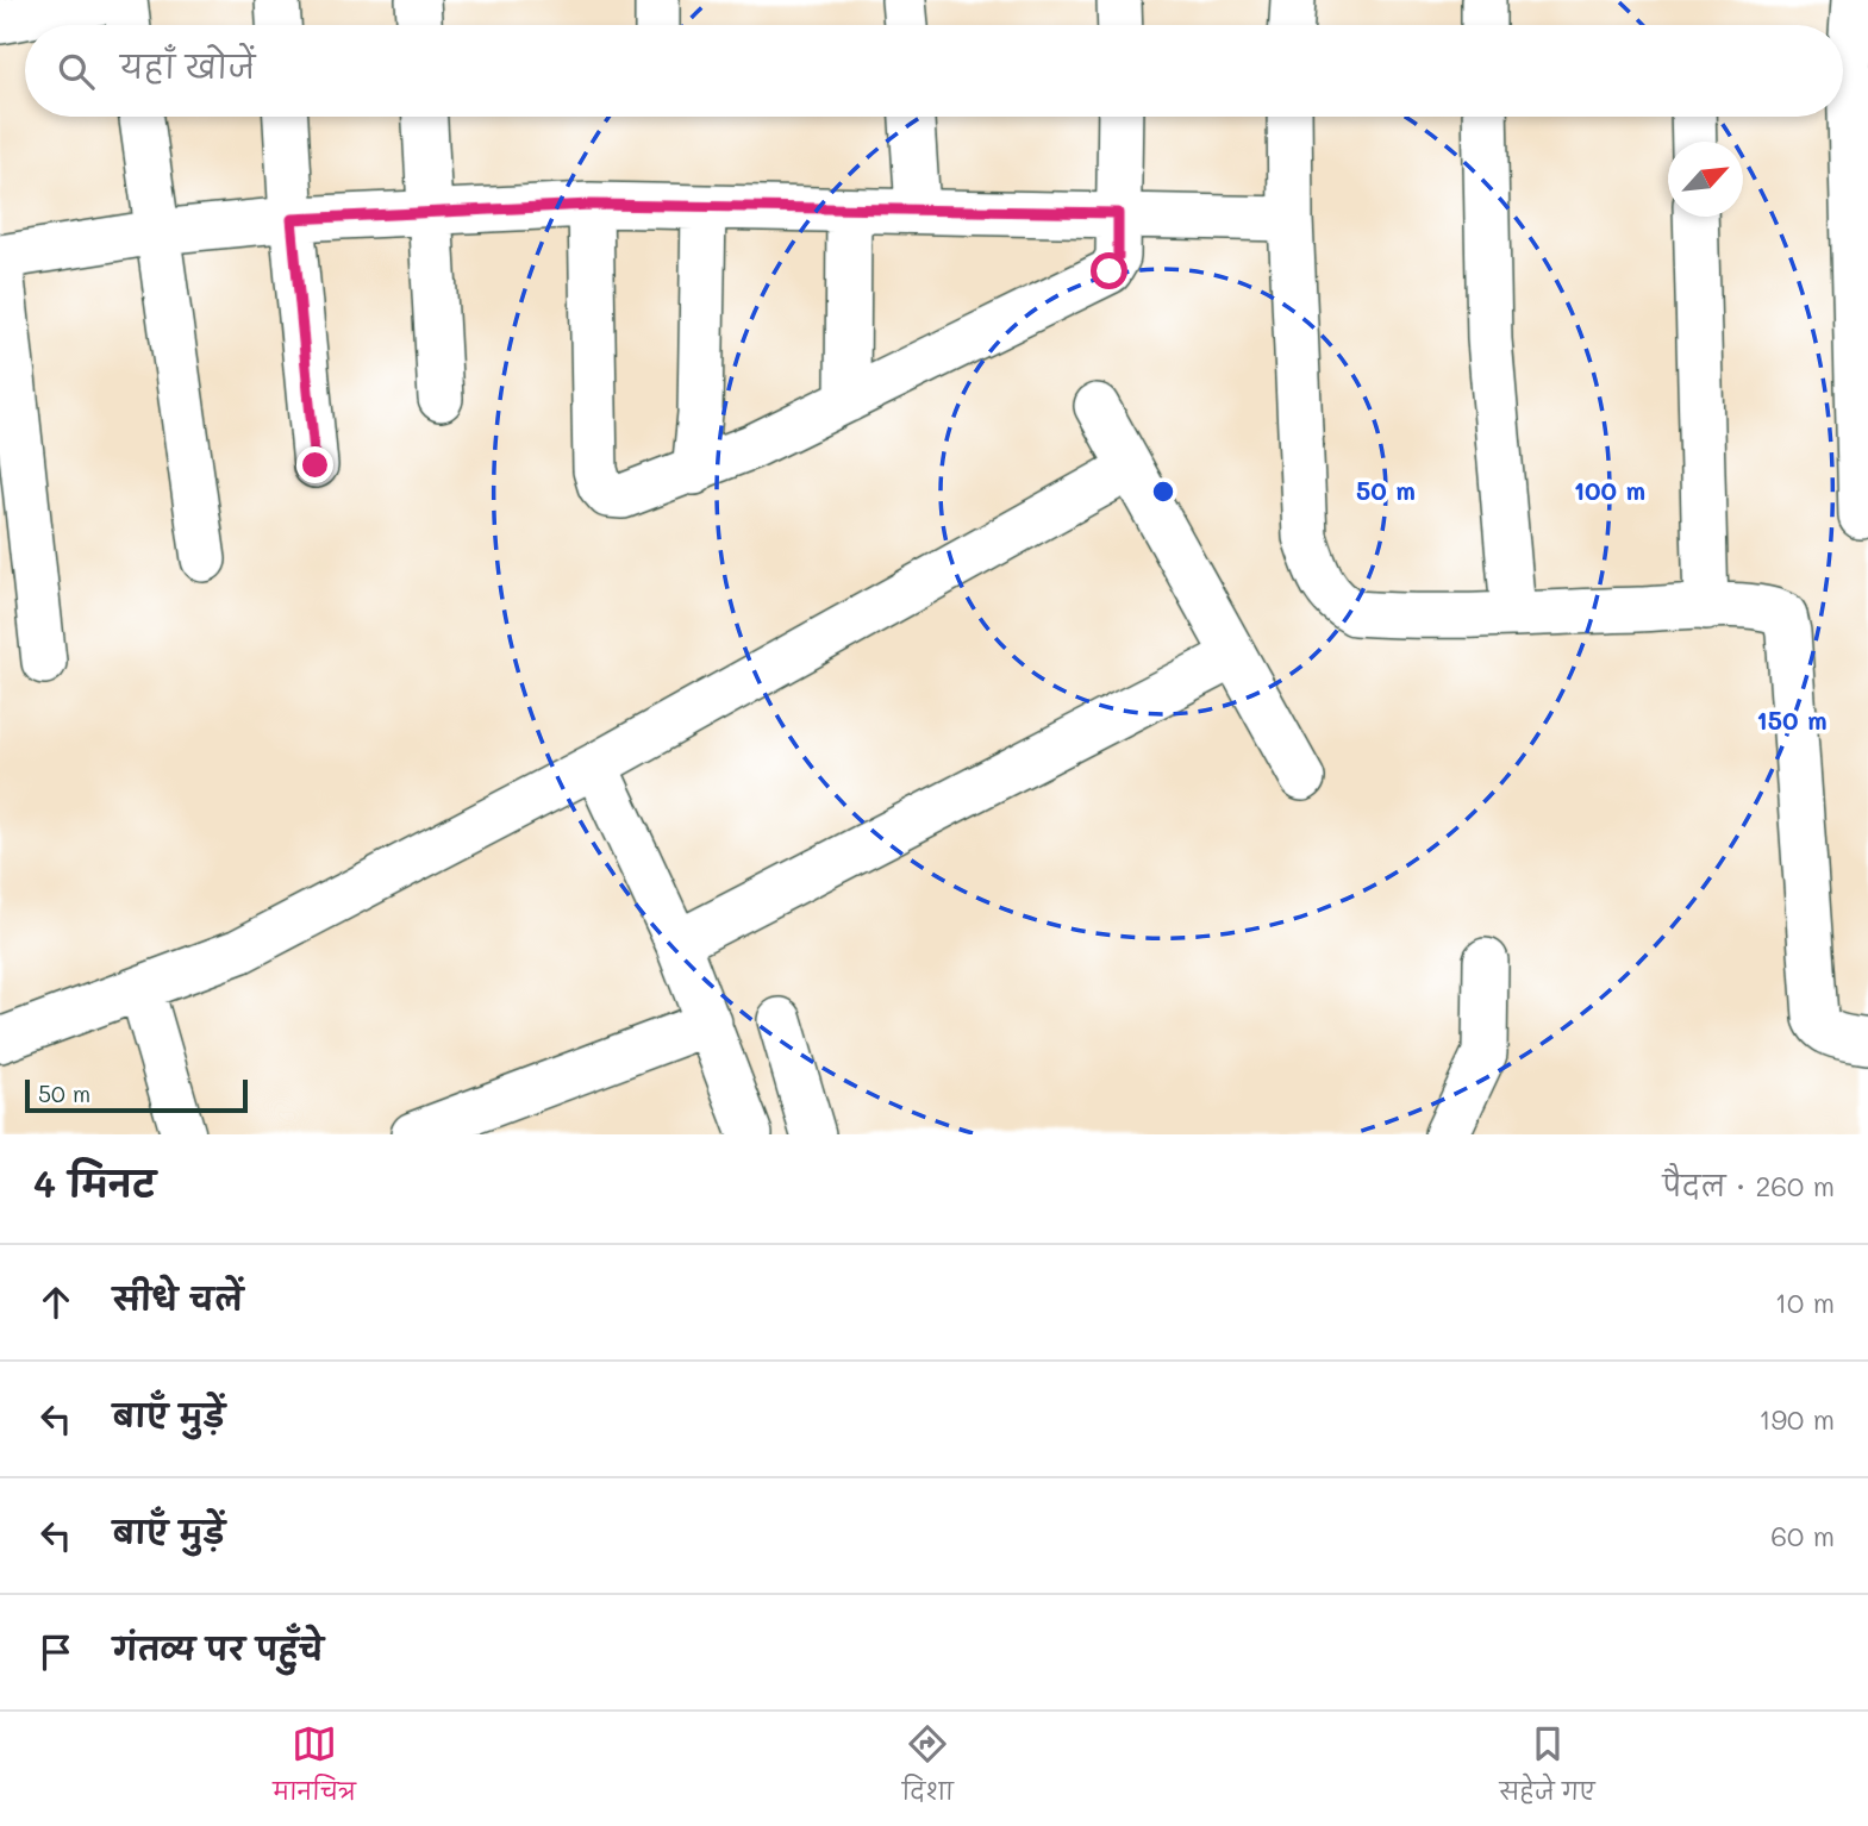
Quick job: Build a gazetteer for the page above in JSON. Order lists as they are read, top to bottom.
{
  "scale_bar": "50 m",
  "north": "top right",
  "page": {
    "search": "यहाँ खोजें",
    "scale": "50 m",
    "heading": ["4 मिनट", "पैदल · 260 m"],
    "list": [
      ["सीधे चलें", "10 m"],
      ["बाएँ मुड़ें", "190 m"],
      ["बाएँ मुड़ें", "60 m"],
      "गंतव्य पर पहुँचे"
    ],
    "nav": ["मानचित्र", "दिशा", "सहेजे गए"]
  },
  "rings": ["50 m", "100 m", "150 m"]
}
